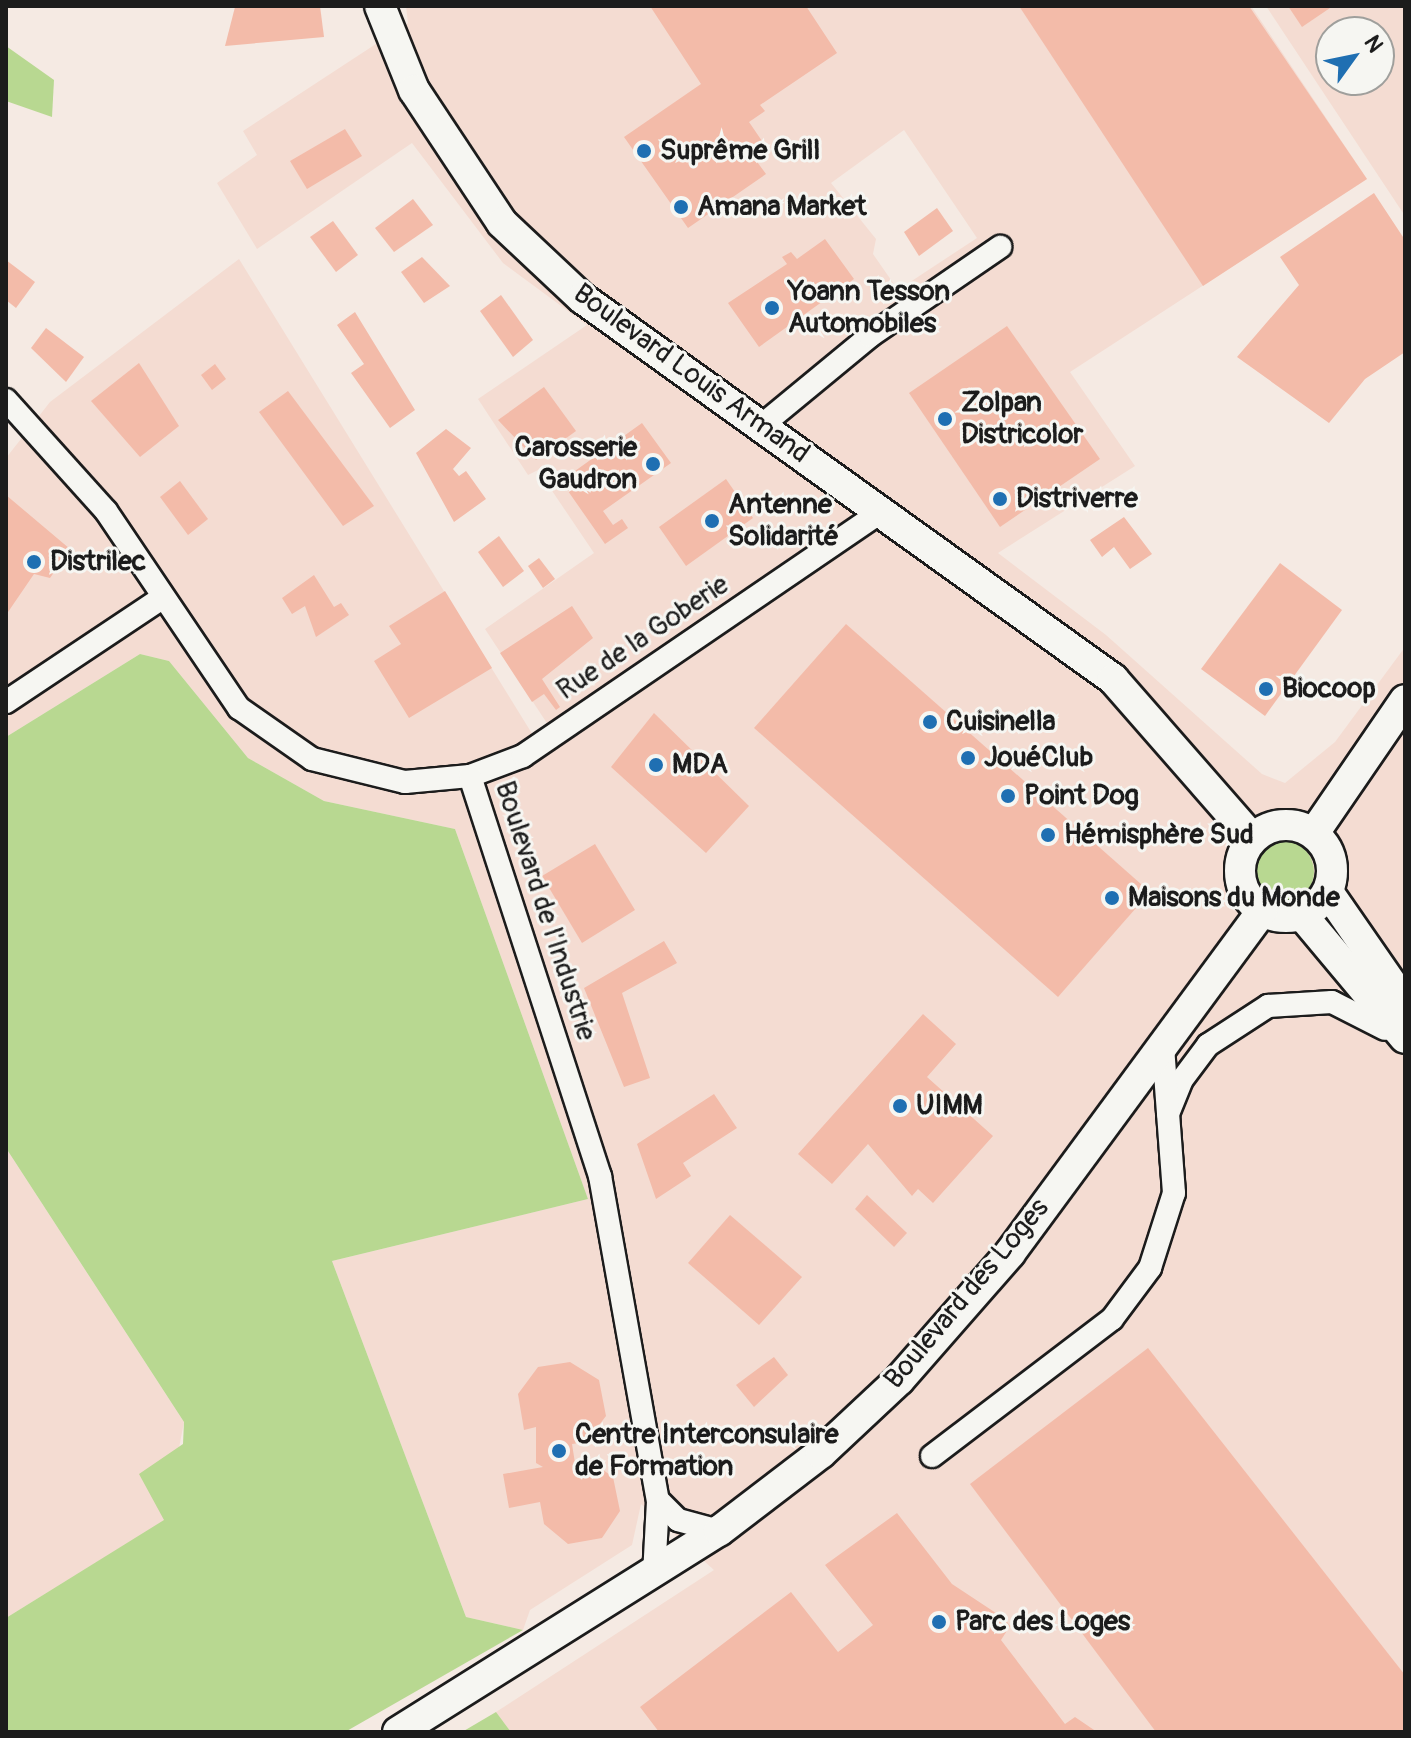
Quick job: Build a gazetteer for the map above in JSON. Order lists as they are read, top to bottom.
{
  "streets": {
    "main road": ["Boulevard Louis Armand", "Boulevard des Loges"],
    "street": ["Rue de la Goberie", "Boulevard de l'Industrie"]
  },
  "crossings": [
    ["Boulevard Louis Armand", "Rue de la Goberie"],
    ["Boulevard Louis Armand", "Boulevard des Loges"],
    ["Rue de la Goberie", "Boulevard de l'Industrie"],
    ["Boulevard de l'Industrie", "Boulevard des Loges"]
  ],
  "places": [
    "Suprême Grill",
    "Amana Market",
    "Yoann Tesson Automobiles",
    "Zolpan Districolor",
    "Carosserie Gaudron",
    "Distriverre",
    "Antenne Solidarité",
    "Distrilec",
    "Biocoop",
    "Cuisinella",
    "JouéClub",
    "MDA",
    "Point Dog",
    "Hémisphère Sud",
    "Maisons du Monde",
    "UIMM",
    "Centre Interconsulaire de Formation",
    "Parc des Loges"
  ],
  "north": "top right"
}
